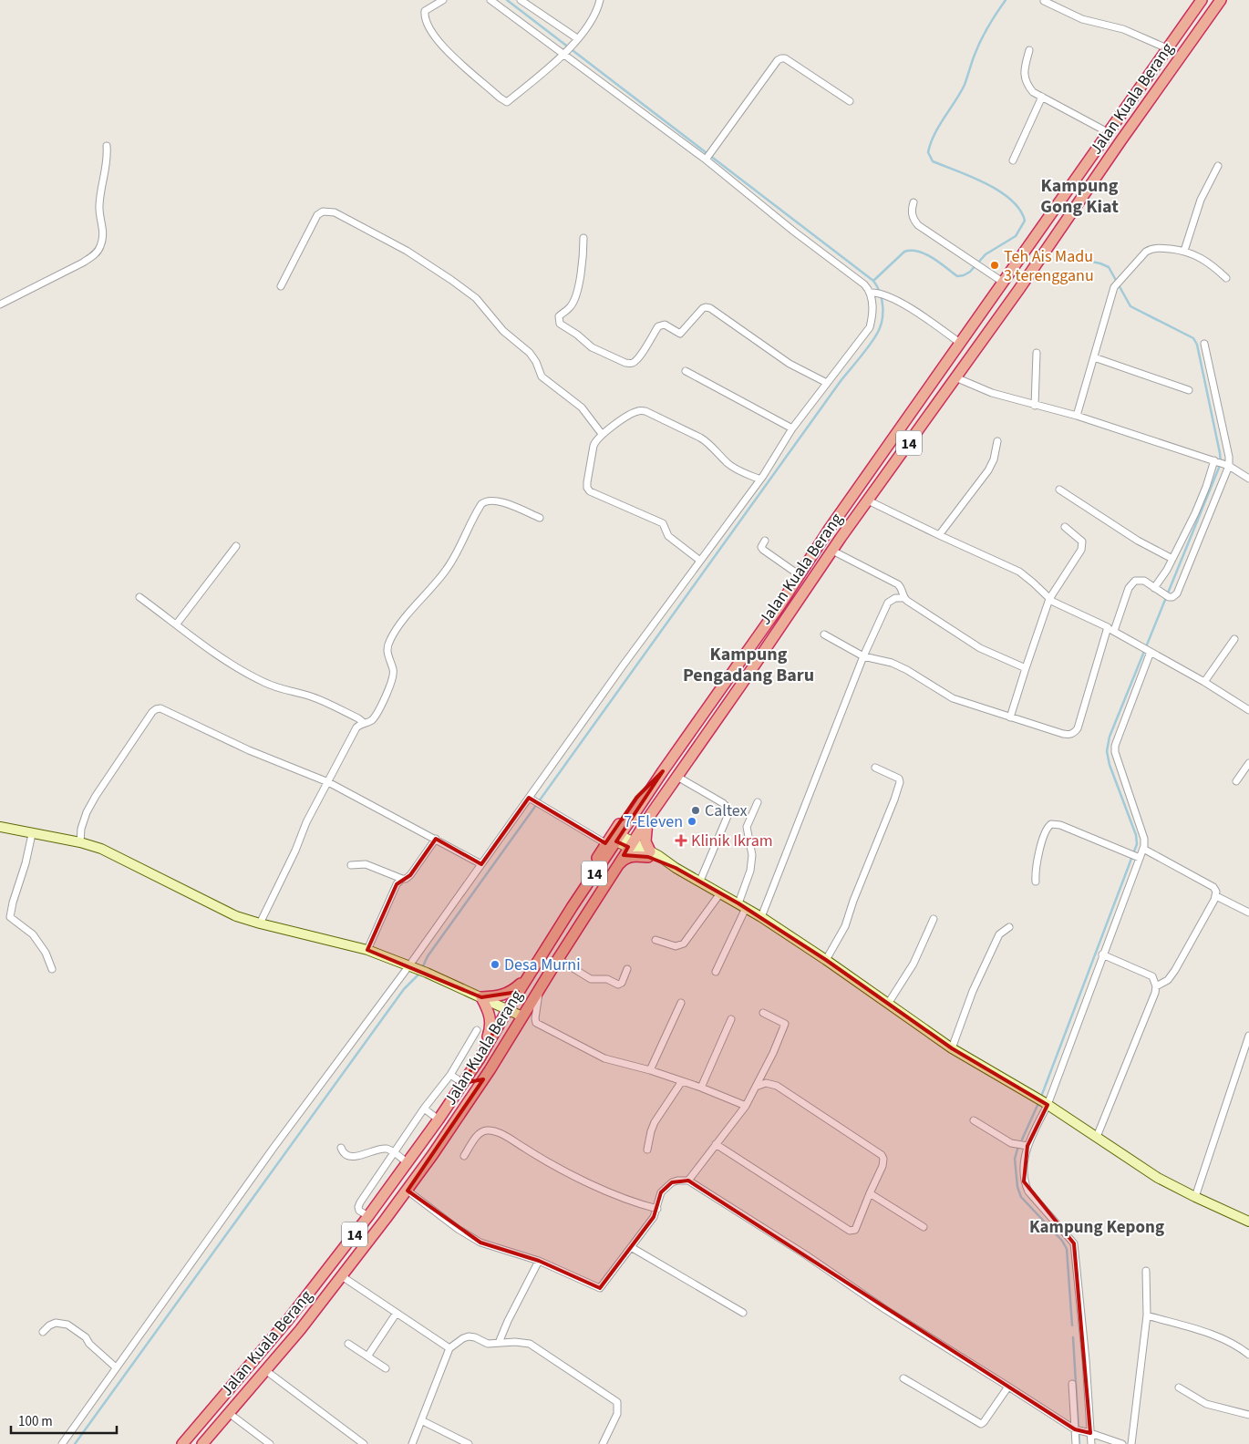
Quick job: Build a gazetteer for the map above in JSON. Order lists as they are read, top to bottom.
{
  "streets": {
    "highway": ["Jalan Kuala Berang", "14"]
  },
  "districts": ["Kampung Gong Kiat", "Kampung Pengadang Baru", "Kampung Kepong"],
  "places": {
    "other": [
      "Teh Ais Madu 3 terengganu",
      "Caltex",
      "7-Eleven",
      "Desa Murni"
    ],
    "health": ["Klinik Ikram"]
  },
  "scale_bar": "100 m"
}
